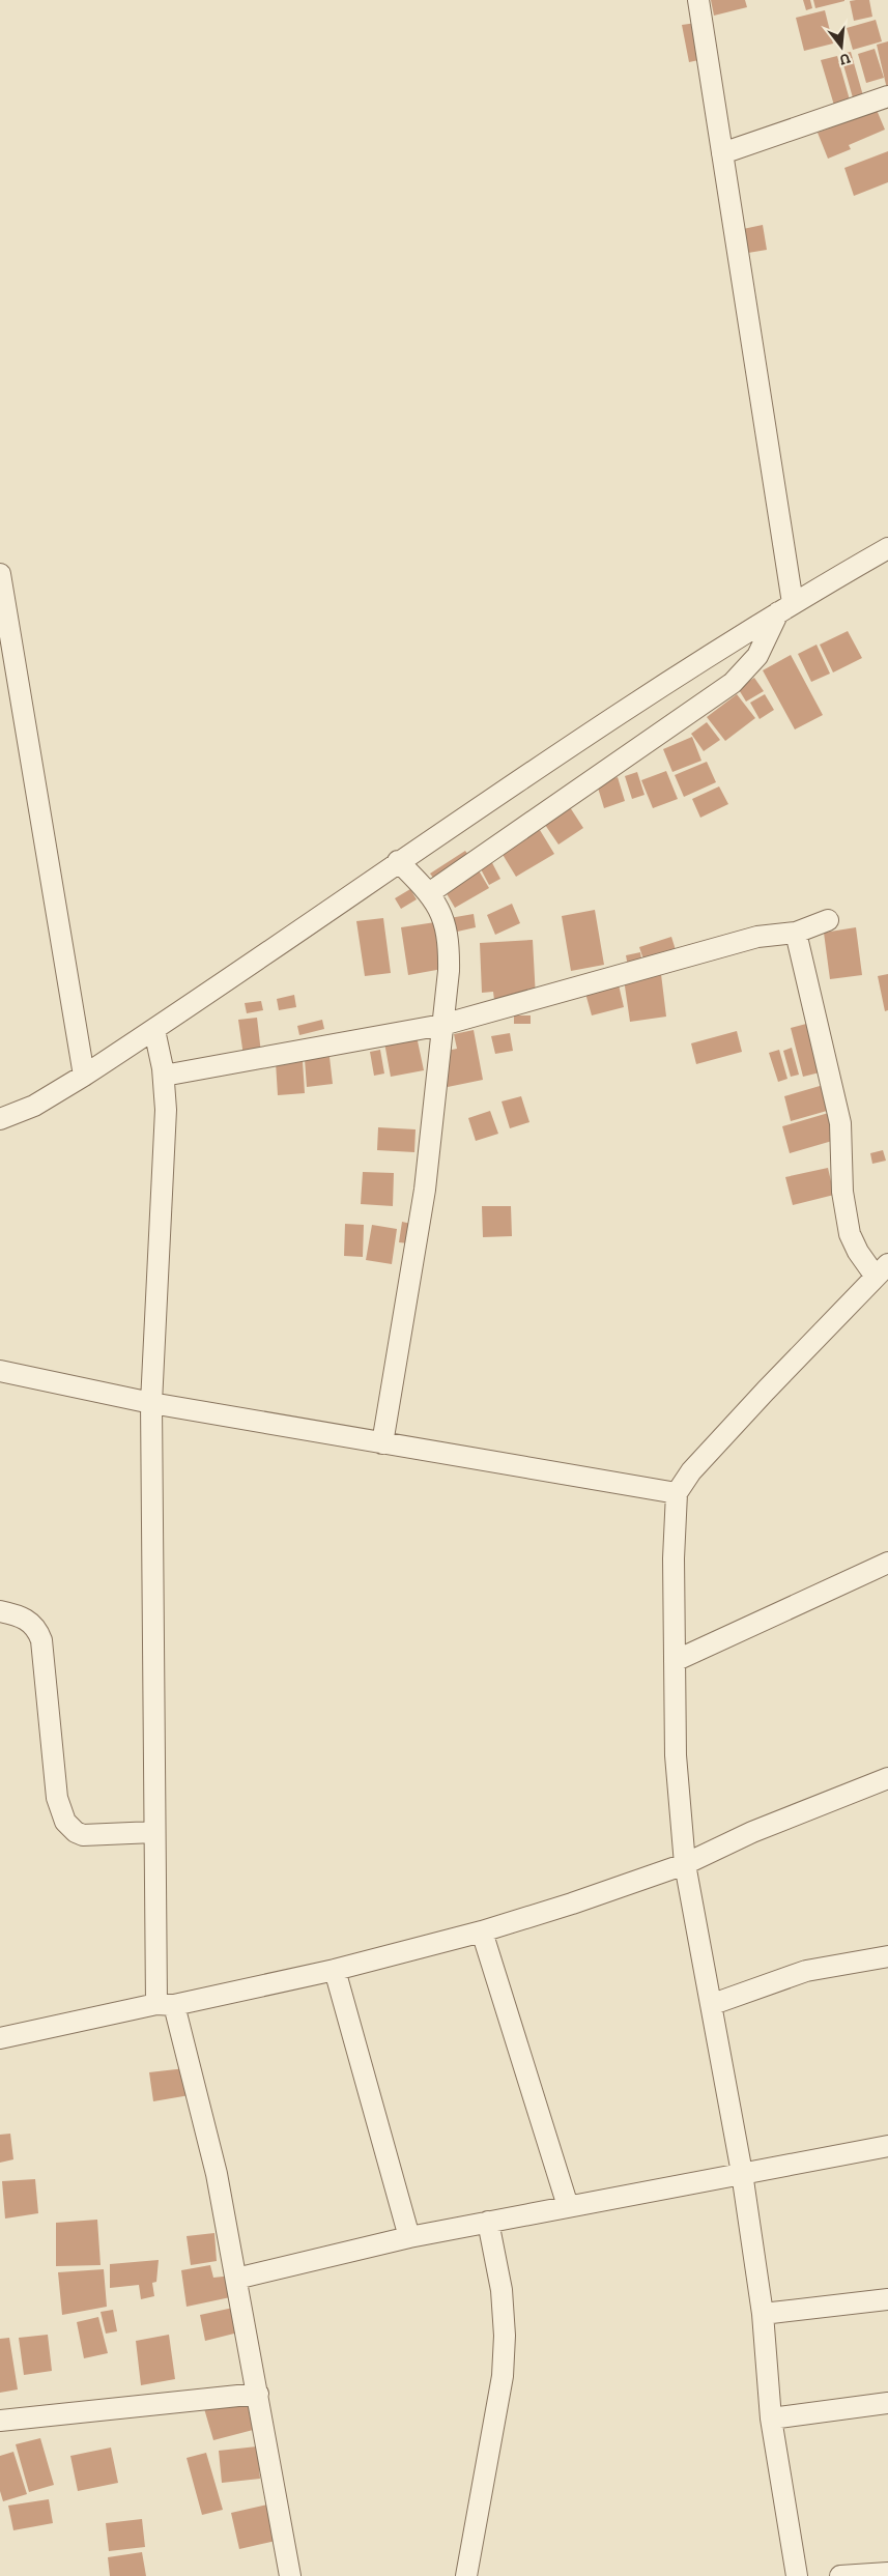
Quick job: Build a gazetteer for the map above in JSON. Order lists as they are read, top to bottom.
{
  "north": "bottom"
}
